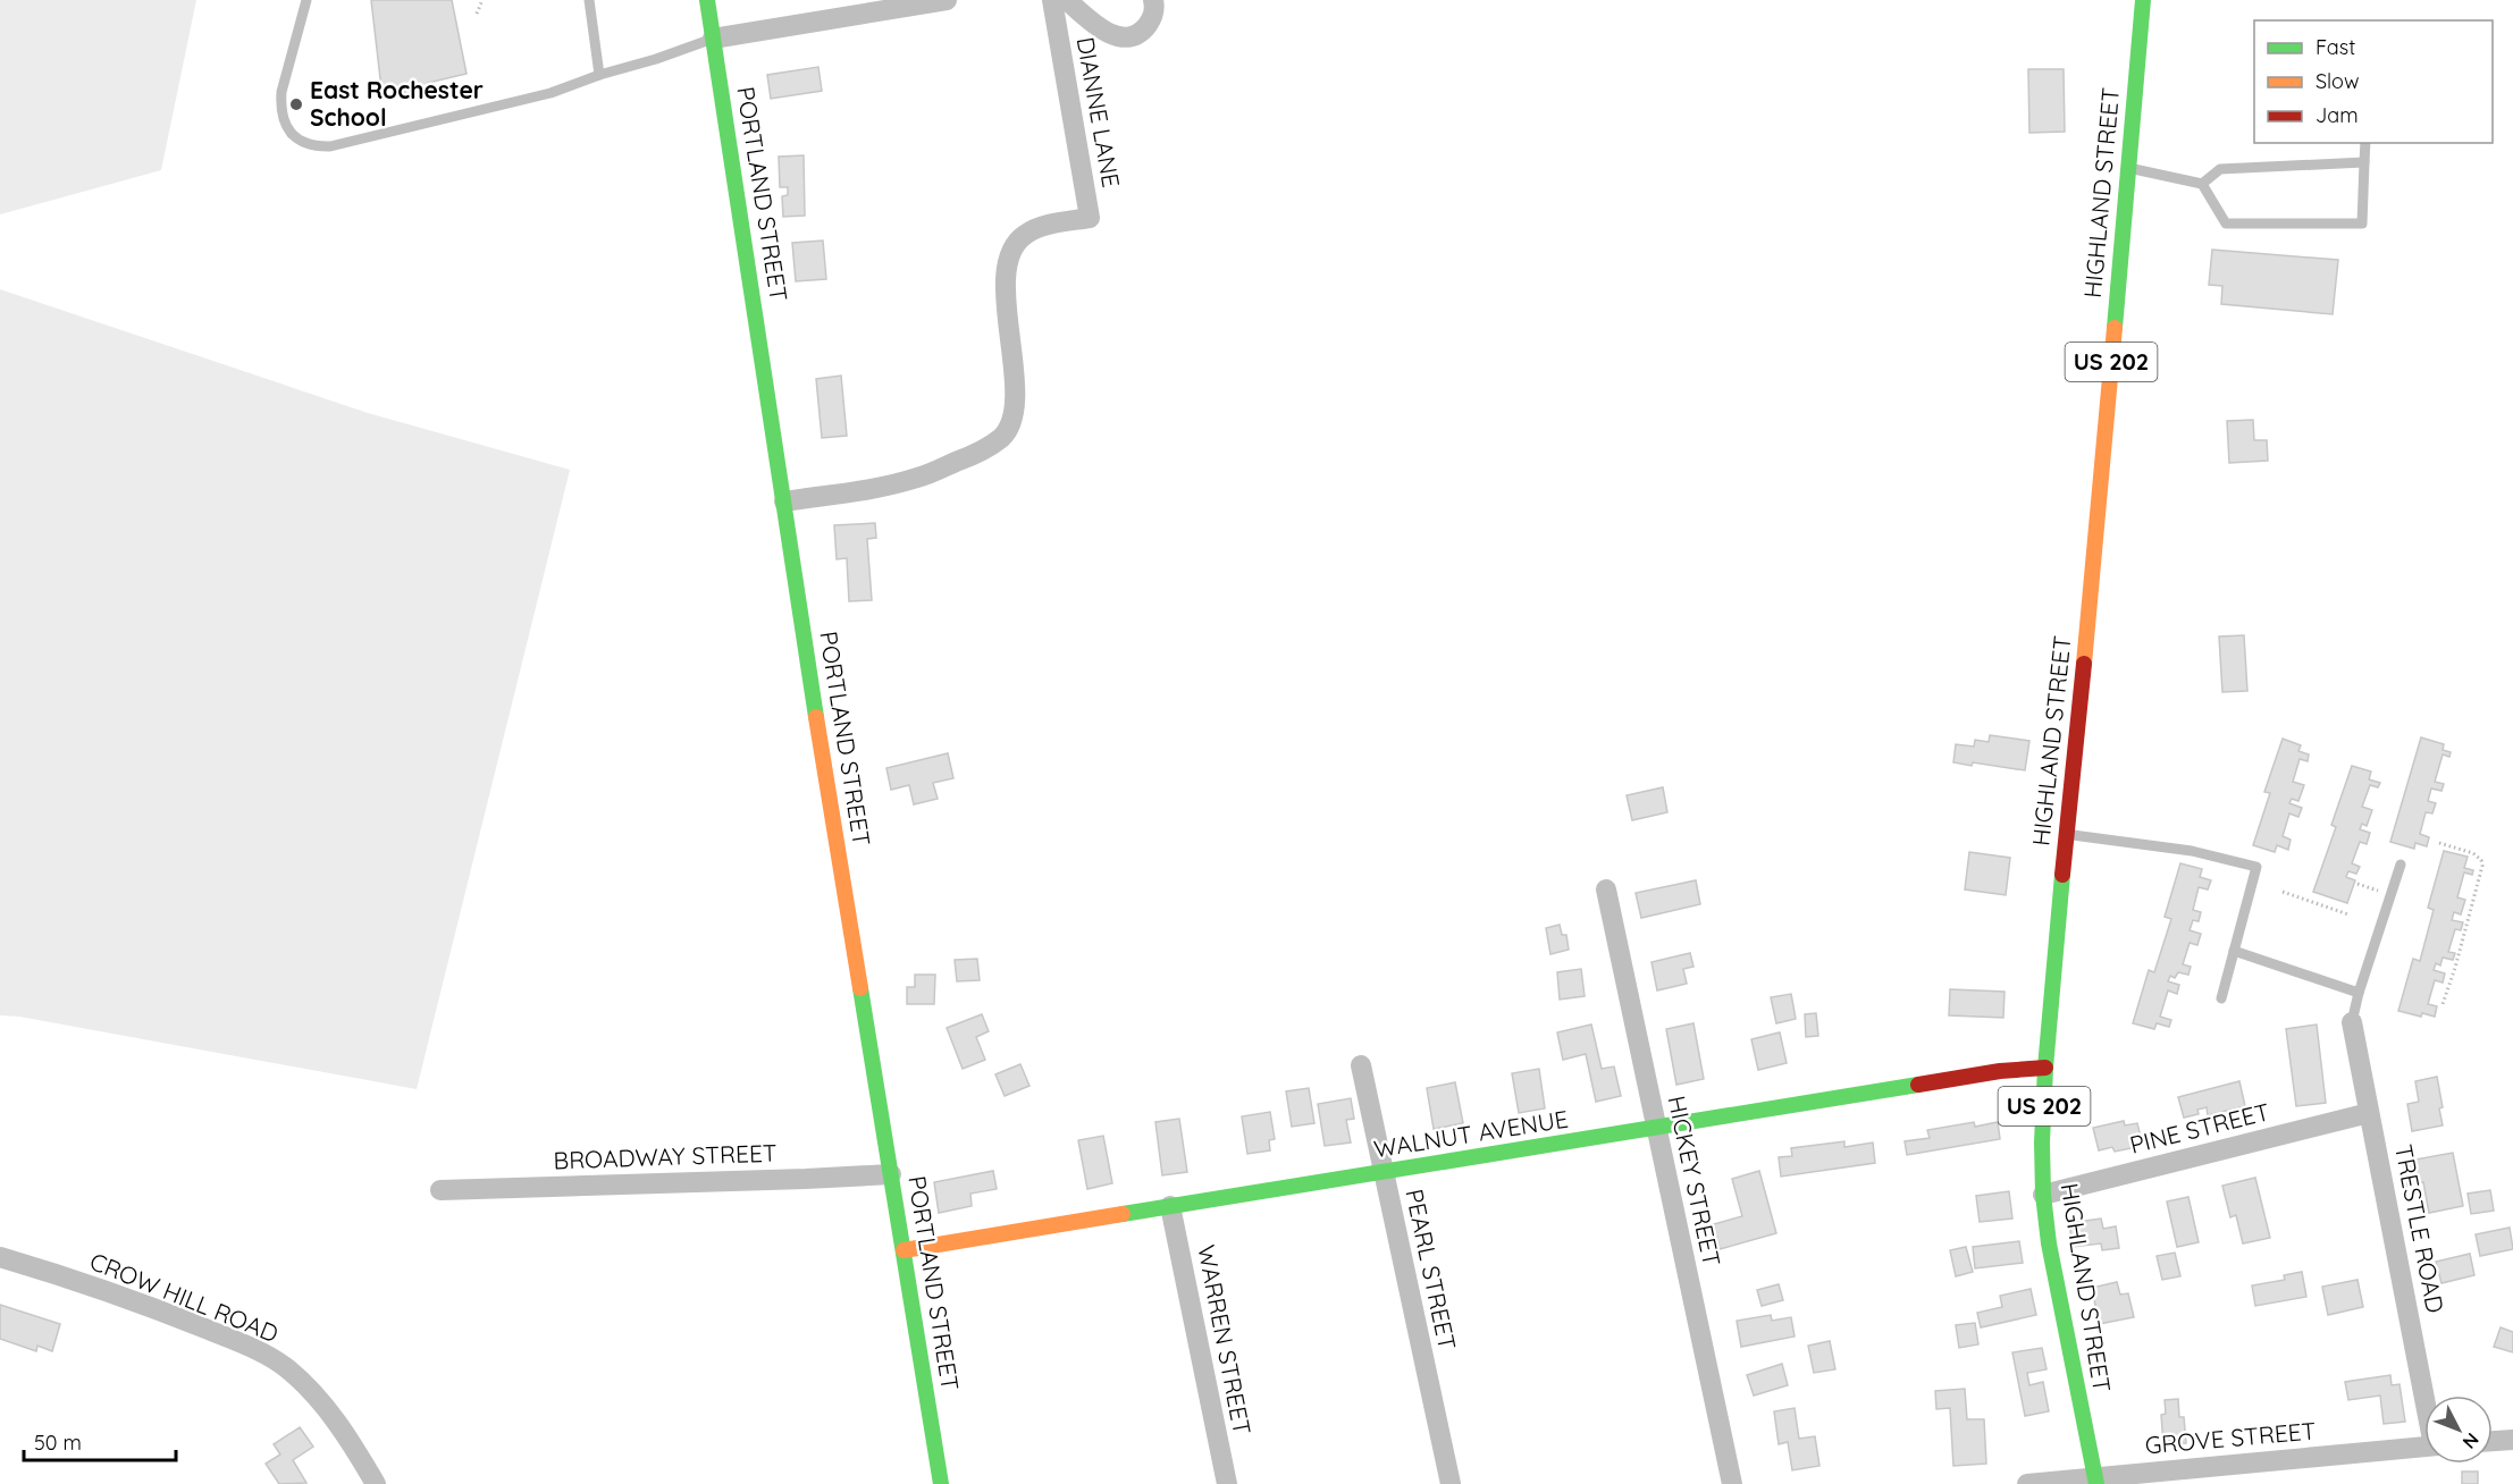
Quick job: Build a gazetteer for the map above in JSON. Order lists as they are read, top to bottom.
{
  "streets": {
    "main road": [
      "HIGHLAND STREET",
      "PORTLAND STREET",
      "US 202",
      "WALNUT AVENUE"
    ],
    "street": [
      "DIANNE LANE",
      "PINE STREET",
      "BROADWAY STREET",
      "HICKEY STREET",
      "TRESTLE ROAD",
      "PEARL STREET",
      "CROW HILL ROAD",
      "WARREN STREET",
      "GROVE STREET"
    ]
  },
  "crossings": [
    ["DIANNE LANE", "PORTLAND STREET"],
    ["HIGHLAND STREET", "PINE STREET"],
    ["HIGHLAND STREET", "WALNUT AVENUE"],
    ["HIGHLAND STREET", "GROVE STREET"],
    ["PORTLAND STREET", "WALNUT AVENUE"],
    ["PORTLAND STREET", "BROADWAY STREET"],
    ["PINE STREET", "TRESTLE ROAD"],
    ["WALNUT AVENUE", "HICKEY STREET"],
    ["WALNUT AVENUE", "PEARL STREET"],
    ["WALNUT AVENUE", "WARREN STREET"]
  ],
  "places": ["East Rochester School"],
  "legend": ["Fast", "Slow", "Jam"],
  "scale_bar": "50 m",
  "north": "bottom right"
}
